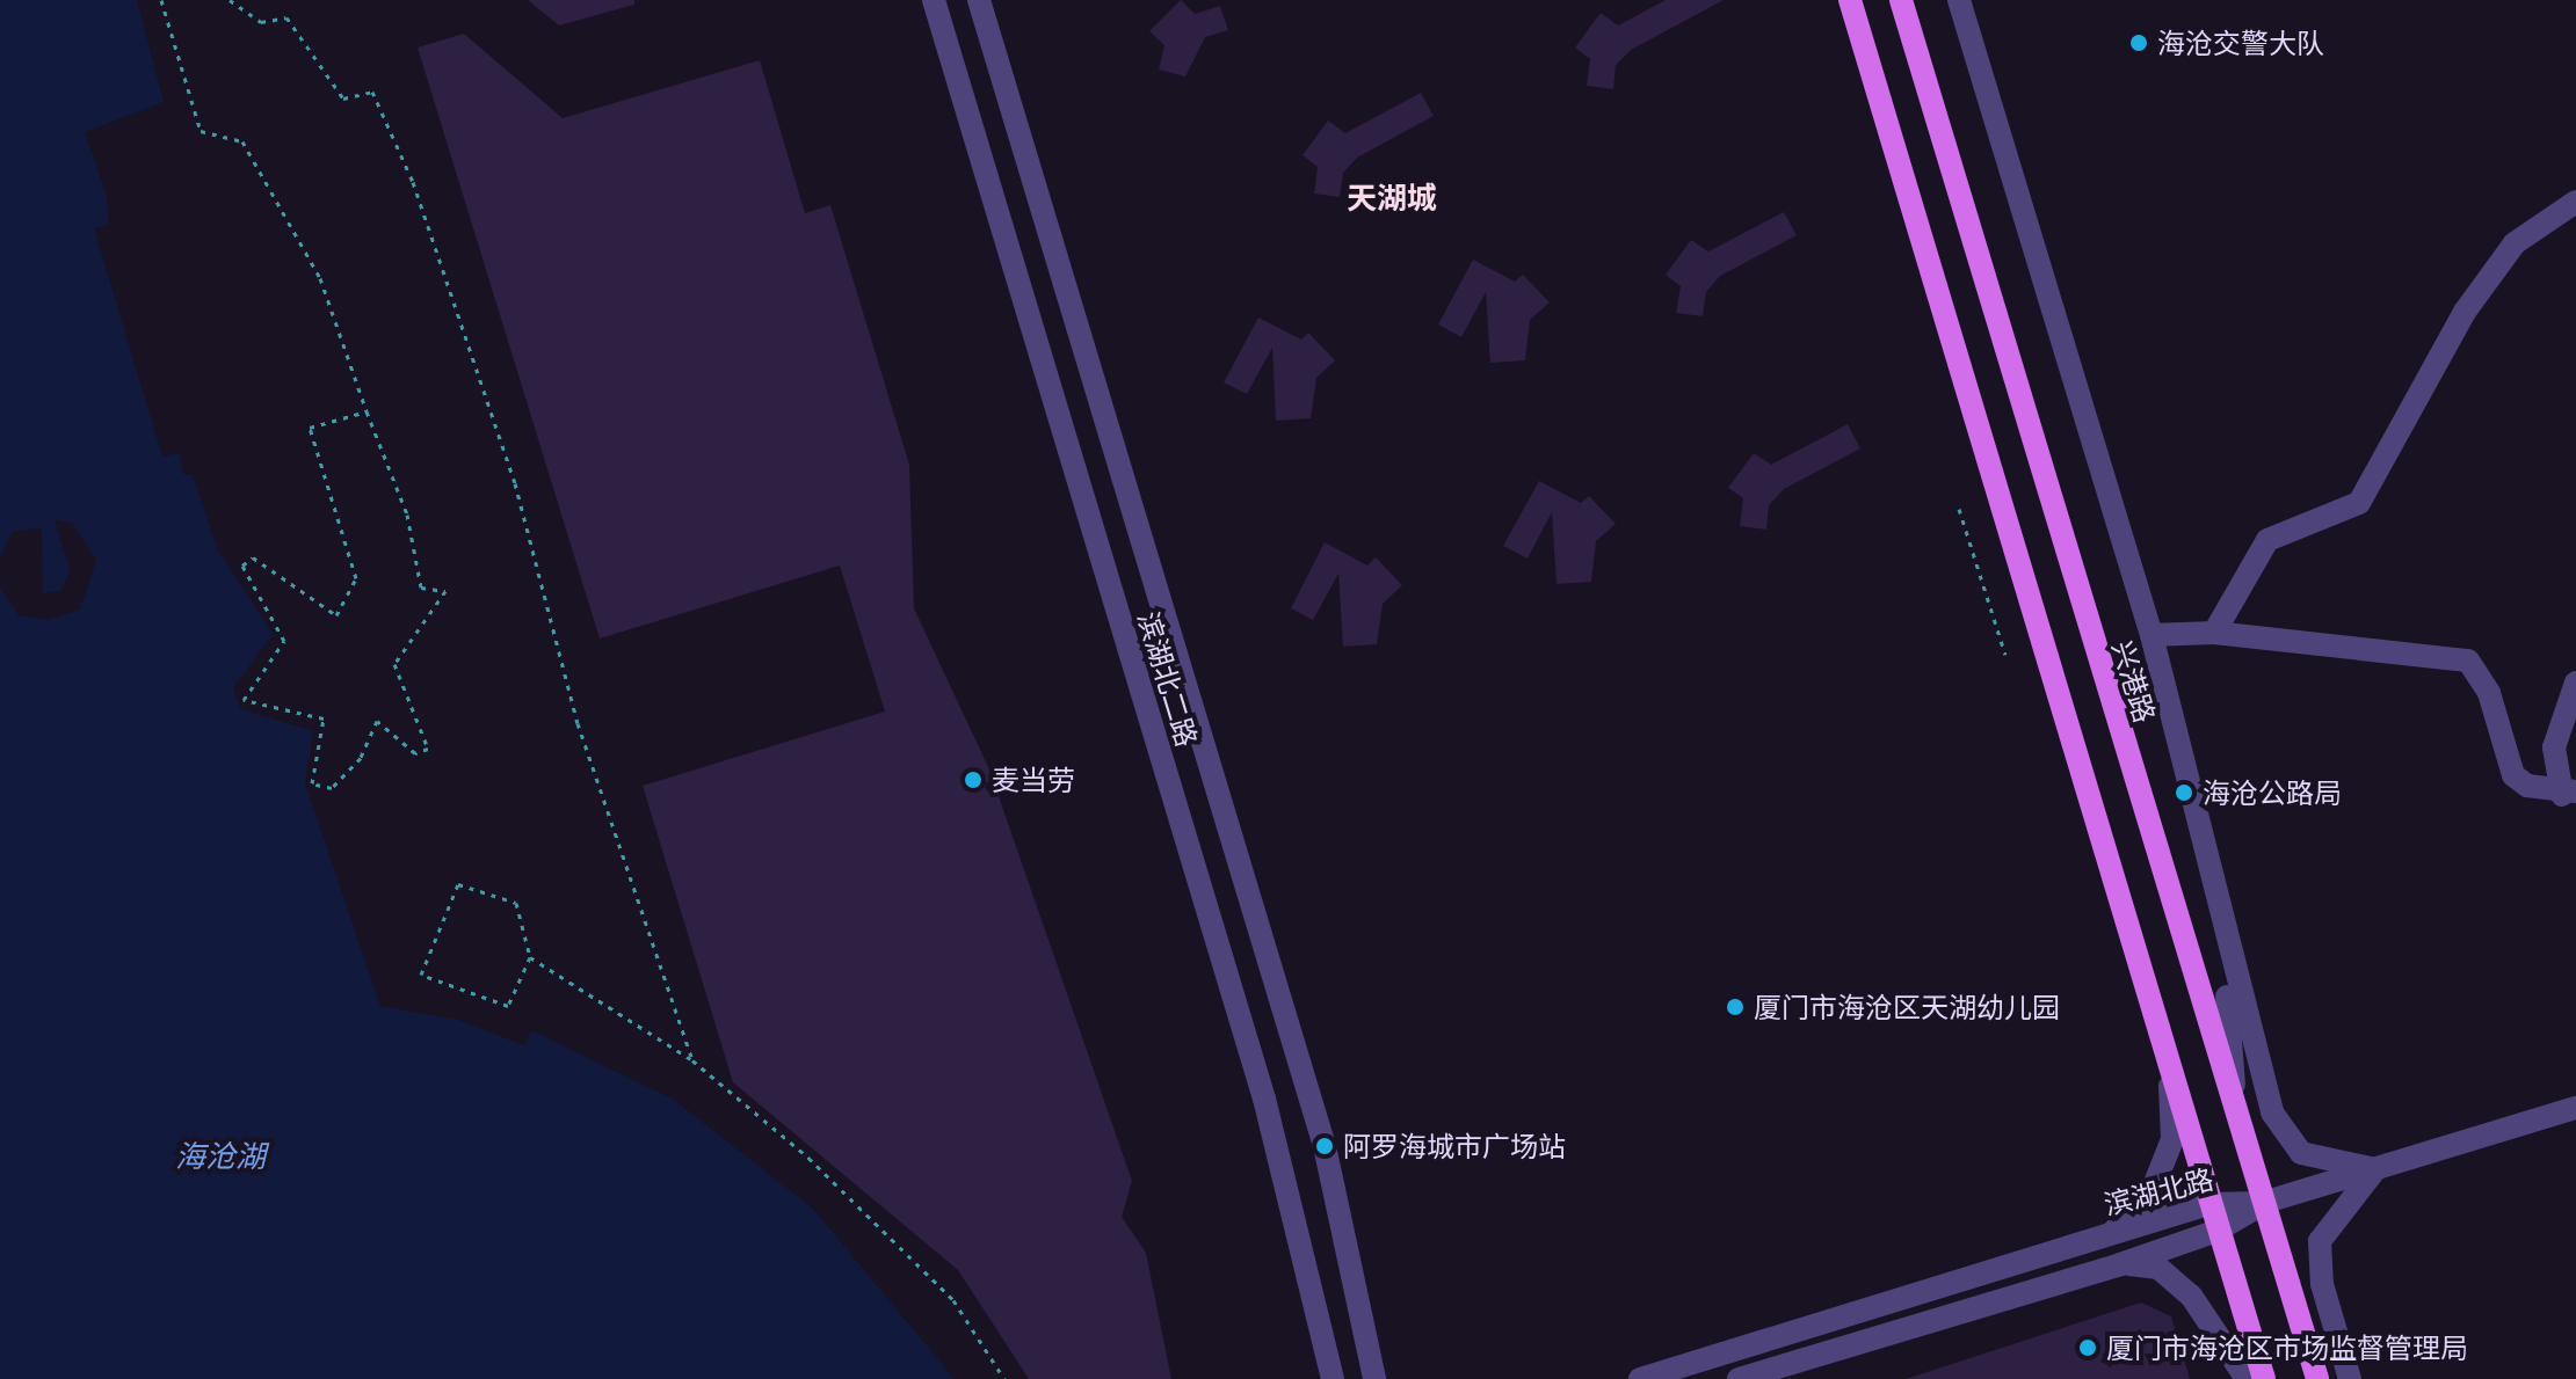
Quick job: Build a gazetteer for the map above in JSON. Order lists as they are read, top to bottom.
{
  "streets": {
    "main road": ["兴港路"],
    "street": ["滨湖北二路", "滨湖北路"]
  },
  "crossings": [
    ["兴港路", "滨湖北路"]
  ],
  "districts": ["天湖城"],
  "water": ["海沧湖"],
  "places": [
    "海沧交警大队",
    "麦当劳",
    "海沧公路局",
    "厦门市海沧区天湖幼儿园",
    "阿罗海城市广场站",
    "厦门市海沧区市场监督管理局"
  ]
}
